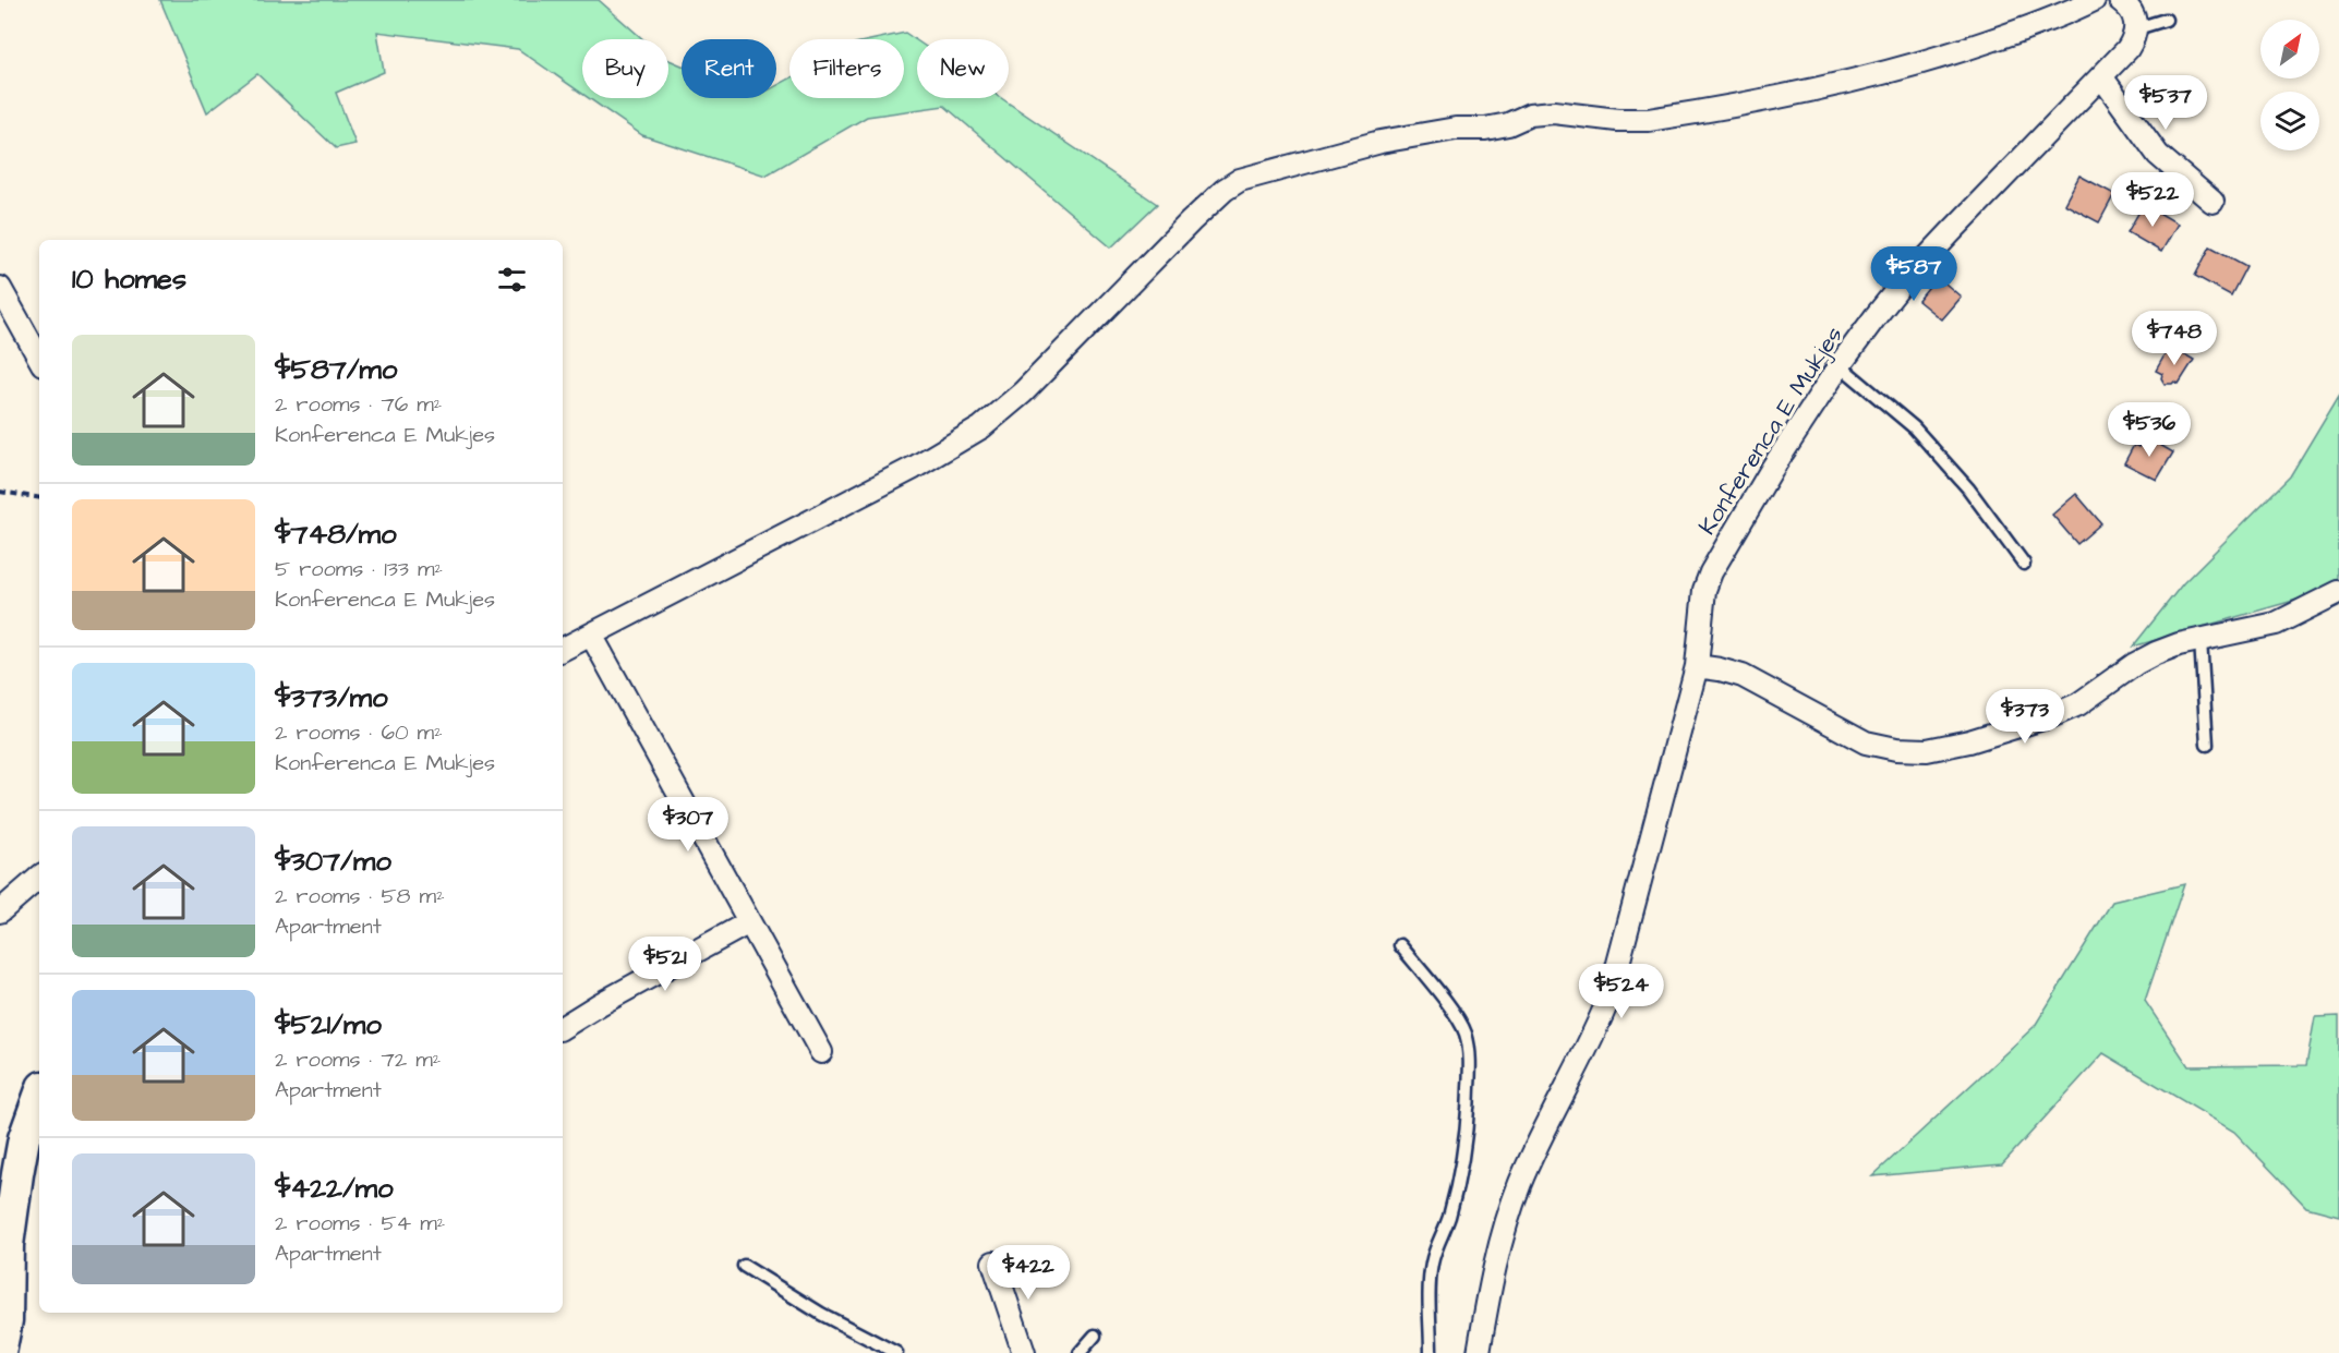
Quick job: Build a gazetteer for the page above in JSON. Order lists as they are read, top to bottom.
{
  "streets": {
    "street": ["Konferenca E Mukjes"]
  },
  "north": "top right",
  "page": {
    "chip": [
      "Buy",
      "Rent",
      "Filters",
      "New"
    ],
    "price": [
      "$537",
      "$522",
      "$587",
      "$748",
      "$536",
      "$373",
      "$307",
      "$521",
      "$524",
      "$422"
    ],
    "heading": "10 homes",
    "list": [
      {
        "name": "$587/mo",
        "note": "2 rooms · 76 m² · Konferenca E Mukjes"
      },
      {
        "name": "$748/mo",
        "note": "5 rooms · 133 m² · Konferenca E Mukjes"
      },
      {
        "name": "$373/mo",
        "note": "2 rooms · 60 m² · Konferenca E Mukjes"
      },
      {
        "name": "$307/mo",
        "note": "2 rooms · 58 m² · Apartment"
      },
      {
        "name": "$521/mo",
        "note": "2 rooms · 72 m² · Apartment"
      },
      {
        "name": "$422/mo",
        "note": "2 rooms · 54 m² · Apartment"
      }
    ]
  }
}
